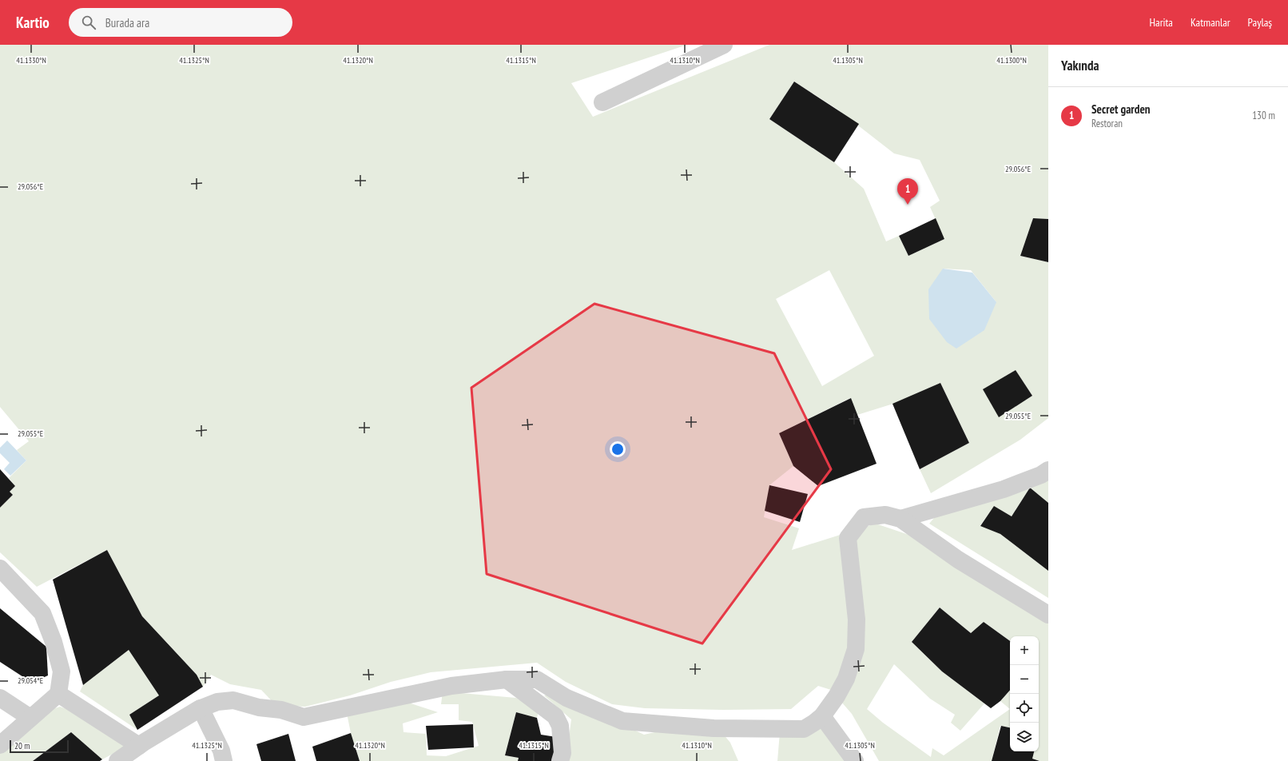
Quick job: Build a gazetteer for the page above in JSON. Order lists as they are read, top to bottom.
{
  "scale_bar": "20 m",
  "page": {
    "header": "Kartio",
    "search": "Burada ara",
    "nav": ["Harita", "Katmanlar", "Paylaş"],
    "heading": "Yakında",
    "list": [
      {
        "mark": "1",
        "name": "Secret garden",
        "note": "Restoran",
        "value": "130 m"
      }
    ],
    "pins": "1",
    "map_buttons": ["+", "−"],
    "scale": "20 m"
  },
  "coordinates": [
    "41.1330°N",
    "41.1325°N",
    "41.1320°N",
    "41.1315°N",
    "41.1310°N",
    "41.1305°N",
    "41.1300°N",
    "29.056°E",
    "29.055°E",
    "29.054°E"
  ]
}
